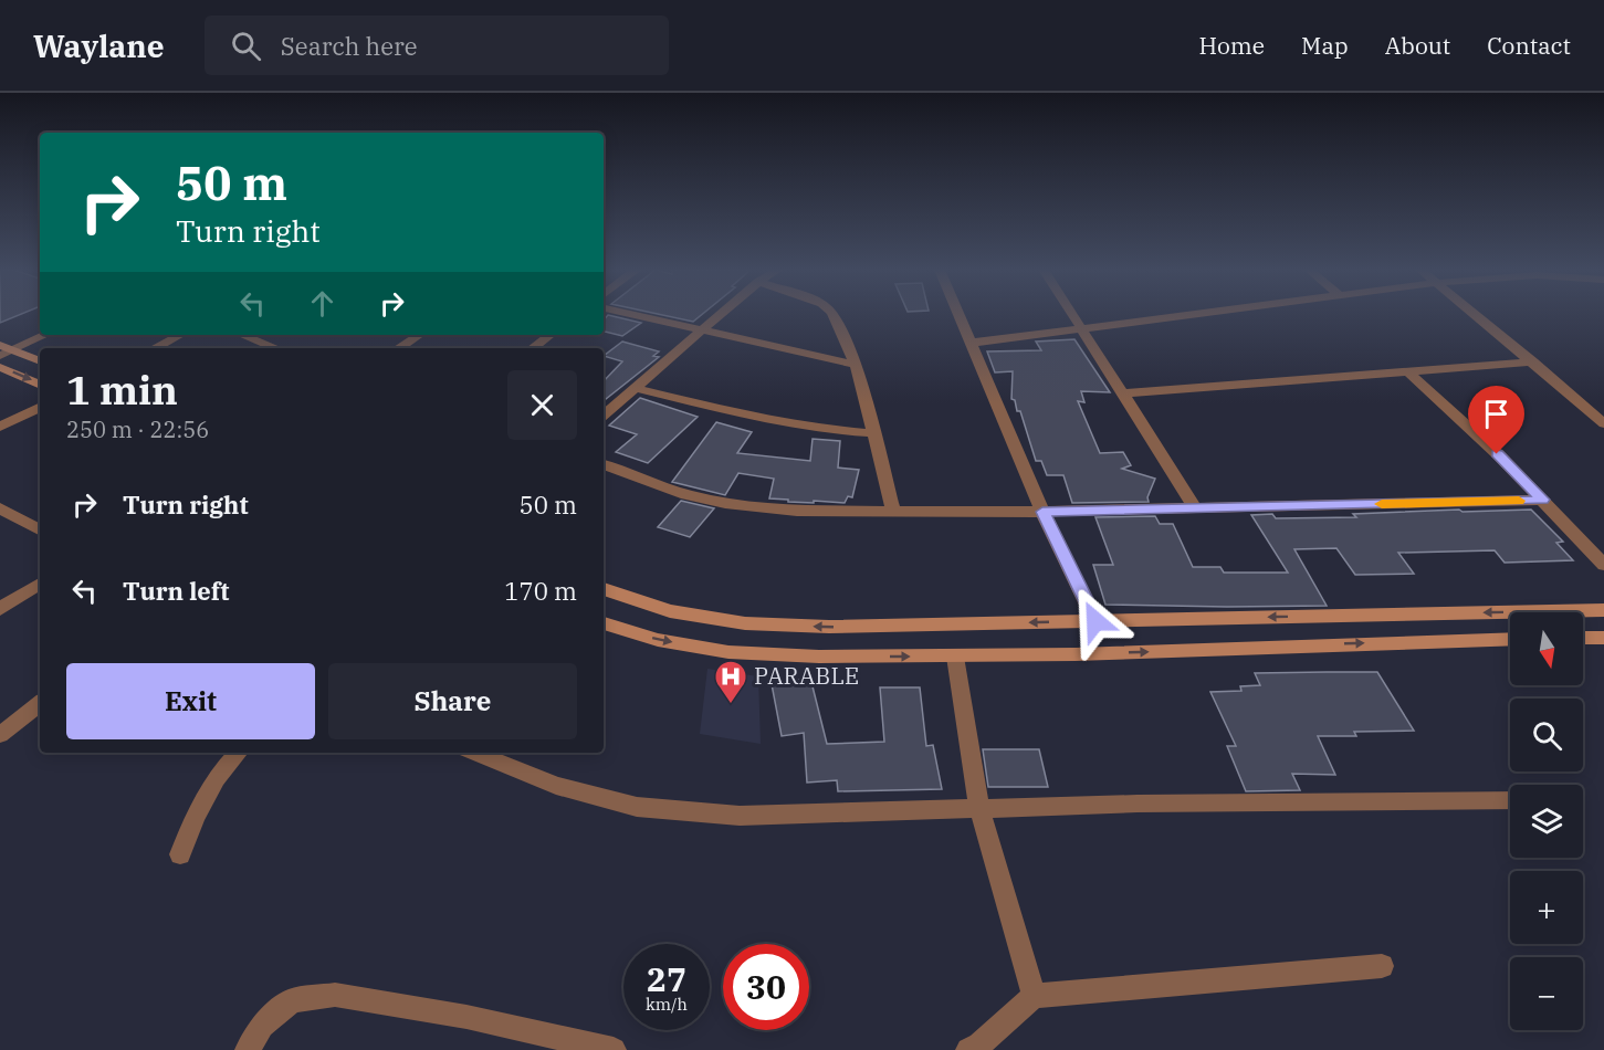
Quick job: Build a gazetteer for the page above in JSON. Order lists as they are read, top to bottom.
{
  "places": {
    "hospital": ["PARABLE"]
  },
  "north": "bottom",
  "page": {
    "header": "Waylane",
    "search": "Search here",
    "nav": [
      "Home",
      "Map",
      "About",
      "Contact"
    ],
    "turn": ["50 m", "Turn right"],
    "heading": ["1 min", "250 m · 22:56"],
    "list": [
      {
        "name": "Turn right",
        "value": "50 m"
      },
      {
        "name": "Turn left",
        "value": "170 m"
      }
    ],
    "map_buttons": ["+", "−"],
    "buttons": ["Exit", "Share"],
    "speed": "27 km/h",
    "limit": "30"
  }
}
